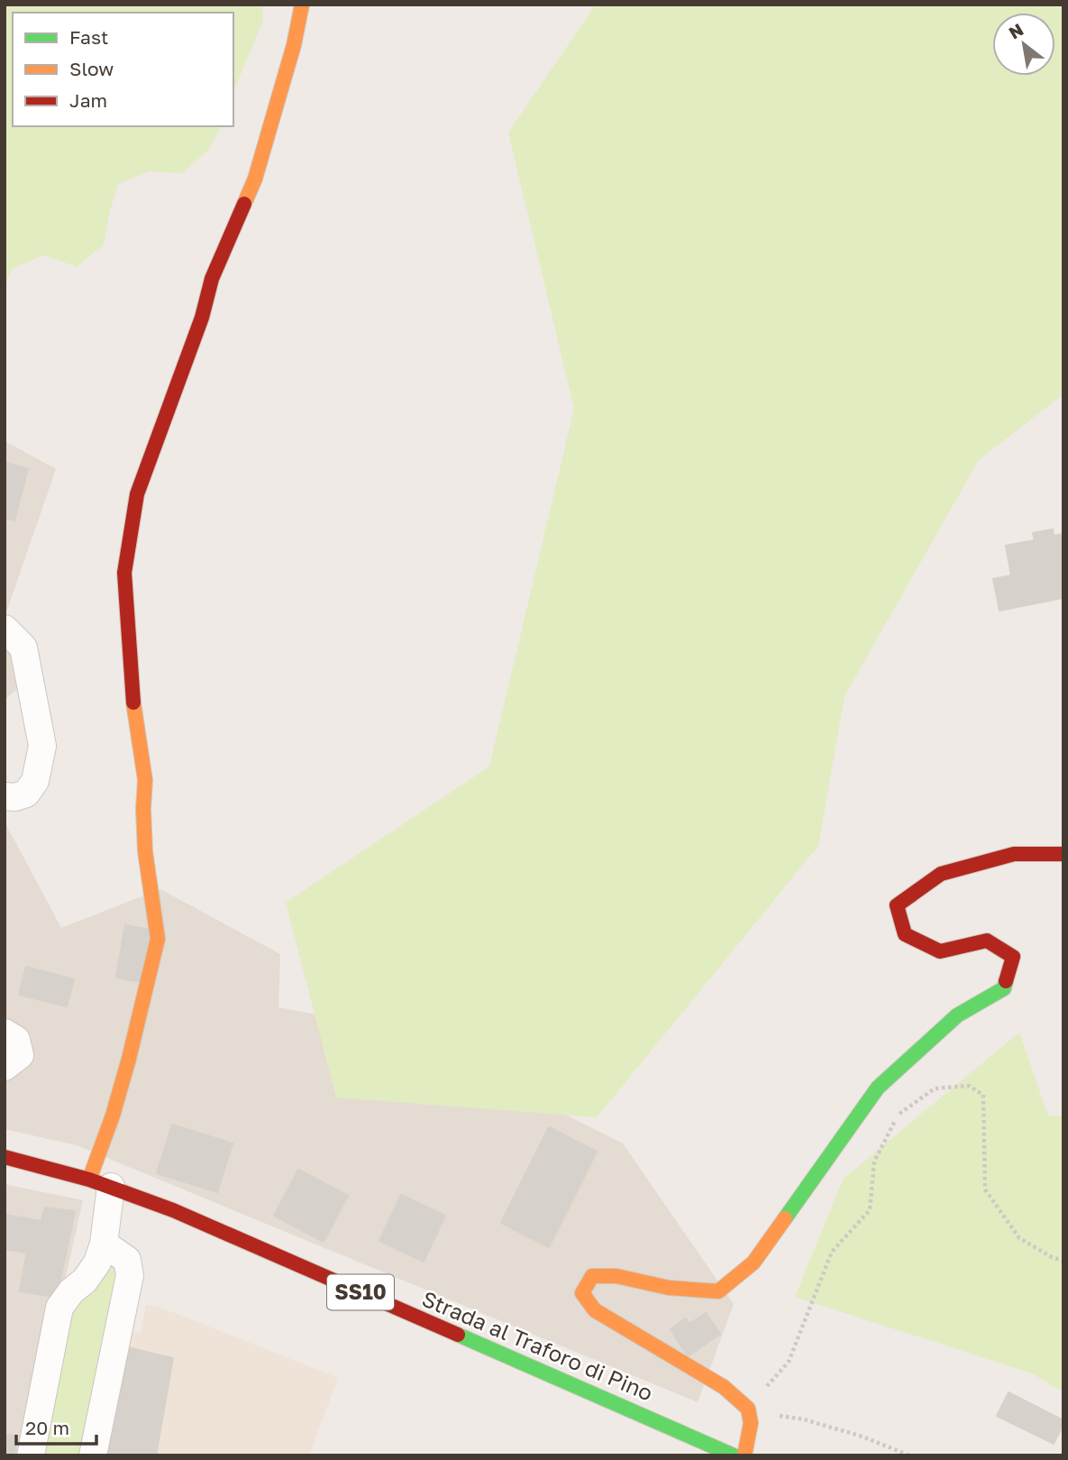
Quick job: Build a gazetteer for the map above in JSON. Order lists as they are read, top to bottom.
{
  "streets": {
    "street": ["SS10", "Strada al Traforo di Pino"]
  },
  "legend": ["Fast", "Slow", "Jam"],
  "scale_bar": "20 m",
  "north": "top left"
}
